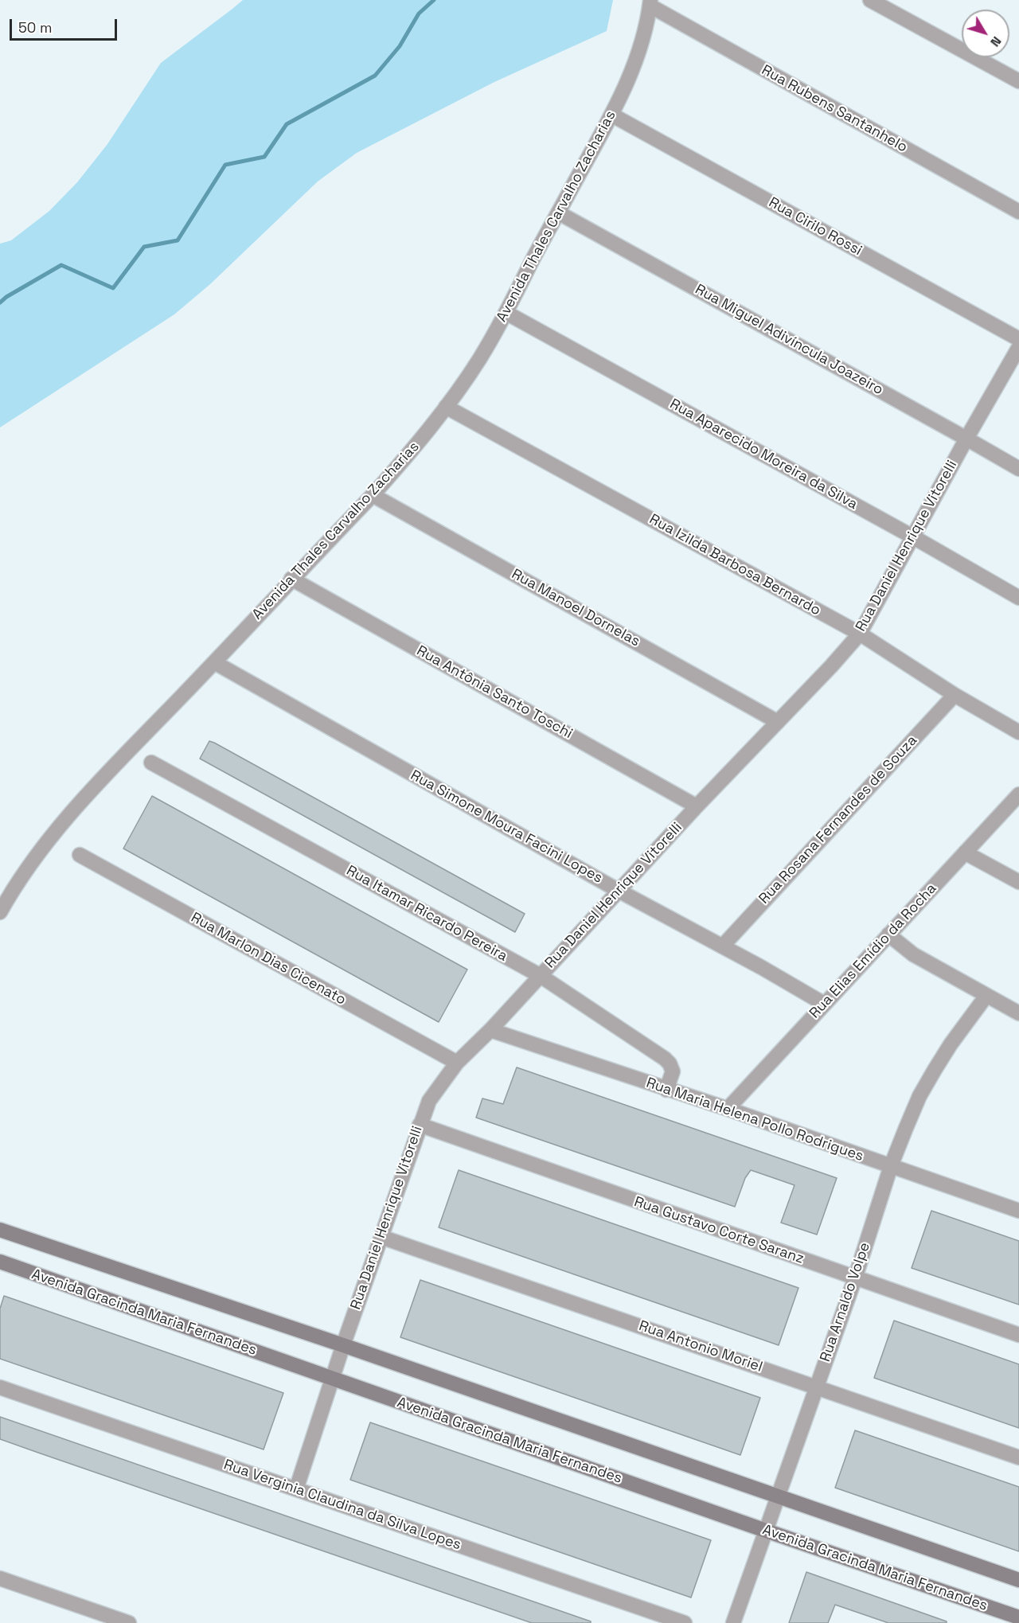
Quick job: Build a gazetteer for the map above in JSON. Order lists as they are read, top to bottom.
{
  "streets": {
    "street": [
      "Rua Rubens Santanhelo",
      "Avenida Thales Carvalho Zacharias",
      "Rua Cirilo Rossi",
      "Rua Miguel Adivíncula Joazeiro",
      "Rua Aparecido Moreira da Silva",
      "Rua Daniel Henrique Vitorelli",
      "Rua Izilda Barbosa Bernardo",
      "Rua Manoel Dornelas",
      "Rua Antônia Santo Toschi",
      "Rua Rosana Fernandes de Souza",
      "Rua Simone Moura Facini Lopes",
      "Rua Itamar Ricardo Pereira",
      "Rua Elias Emídio da Rocha",
      "Rua Marlon Dias Cicenato",
      "Rua Maria Helena Pollo Rodrigues",
      "Rua Gustavo Corte Saranz",
      "Rua Arnaldo Volpe",
      "Avenida Gracinda Maria Fernandes",
      "Rua Antonio Moriel",
      "Rua Verginia Claudina da Silva Lopes"
    ]
  },
  "crossings": [
    ["Rua Rubens Santanhelo", "Avenida Thales Carvalho Zacharias"],
    ["Avenida Thales Carvalho Zacharias", "Rua Cirilo Rossi"],
    ["Avenida Thales Carvalho Zacharias", "Rua Miguel Adivíncula Joazeiro"],
    ["Avenida Thales Carvalho Zacharias", "Rua Aparecido Moreira da Silva"],
    ["Avenida Thales Carvalho Zacharias", "Rua Izilda Barbosa Bernardo"],
    ["Avenida Thales Carvalho Zacharias", "Rua Manoel Dornelas"],
    ["Avenida Thales Carvalho Zacharias", "Rua Antônia Santo Toschi"],
    ["Avenida Thales Carvalho Zacharias", "Rua Simone Moura Facini Lopes"],
    ["Rua Miguel Adivíncula Joazeiro", "Rua Daniel Henrique Vitorelli"],
    ["Rua Aparecido Moreira da Silva", "Rua Daniel Henrique Vitorelli"],
    ["Rua Daniel Henrique Vitorelli", "Rua Izilda Barbosa Bernardo"],
    ["Rua Daniel Henrique Vitorelli", "Rua Manoel Dornelas"],
    ["Rua Daniel Henrique Vitorelli", "Rua Antônia Santo Toschi"],
    ["Rua Daniel Henrique Vitorelli", "Rua Simone Moura Facini Lopes"],
    ["Rua Daniel Henrique Vitorelli", "Rua Itamar Ricardo Pereira"],
    ["Rua Daniel Henrique Vitorelli", "Rua Marlon Dias Cicenato"],
    ["Rua Daniel Henrique Vitorelli", "Rua Maria Helena Pollo Rodrigues"],
    ["Rua Daniel Henrique Vitorelli", "Rua Gustavo Corte Saranz"],
    ["Rua Daniel Henrique Vitorelli", "Avenida Gracinda Maria Fernandes"],
    ["Rua Daniel Henrique Vitorelli", "Rua Antonio Moriel"],
    ["Rua Daniel Henrique Vitorelli", "Rua Verginia Claudina da Silva Lopes"],
    ["Rua Izilda Barbosa Bernardo", "Rua Rosana Fernandes de Souza"],
    ["Rua Rosana Fernandes de Souza", "Rua Simone Moura Facini Lopes"],
    ["Rua Simone Moura Facini Lopes", "Rua Elias Emídio da Rocha"],
    ["Rua Itamar Ricardo Pereira", "Rua Maria Helena Pollo Rodrigues"],
    ["Rua Elias Emídio da Rocha", "Rua Maria Helena Pollo Rodrigues"],
    ["Rua Maria Helena Pollo Rodrigues", "Rua Arnaldo Volpe"],
    ["Rua Gustavo Corte Saranz", "Rua Arnaldo Volpe"],
    ["Rua Arnaldo Volpe", "Avenida Gracinda Maria Fernandes"],
    ["Rua Arnaldo Volpe", "Rua Antonio Moriel"]
  ],
  "scale_bar": "50 m",
  "north": "bottom right"
}
